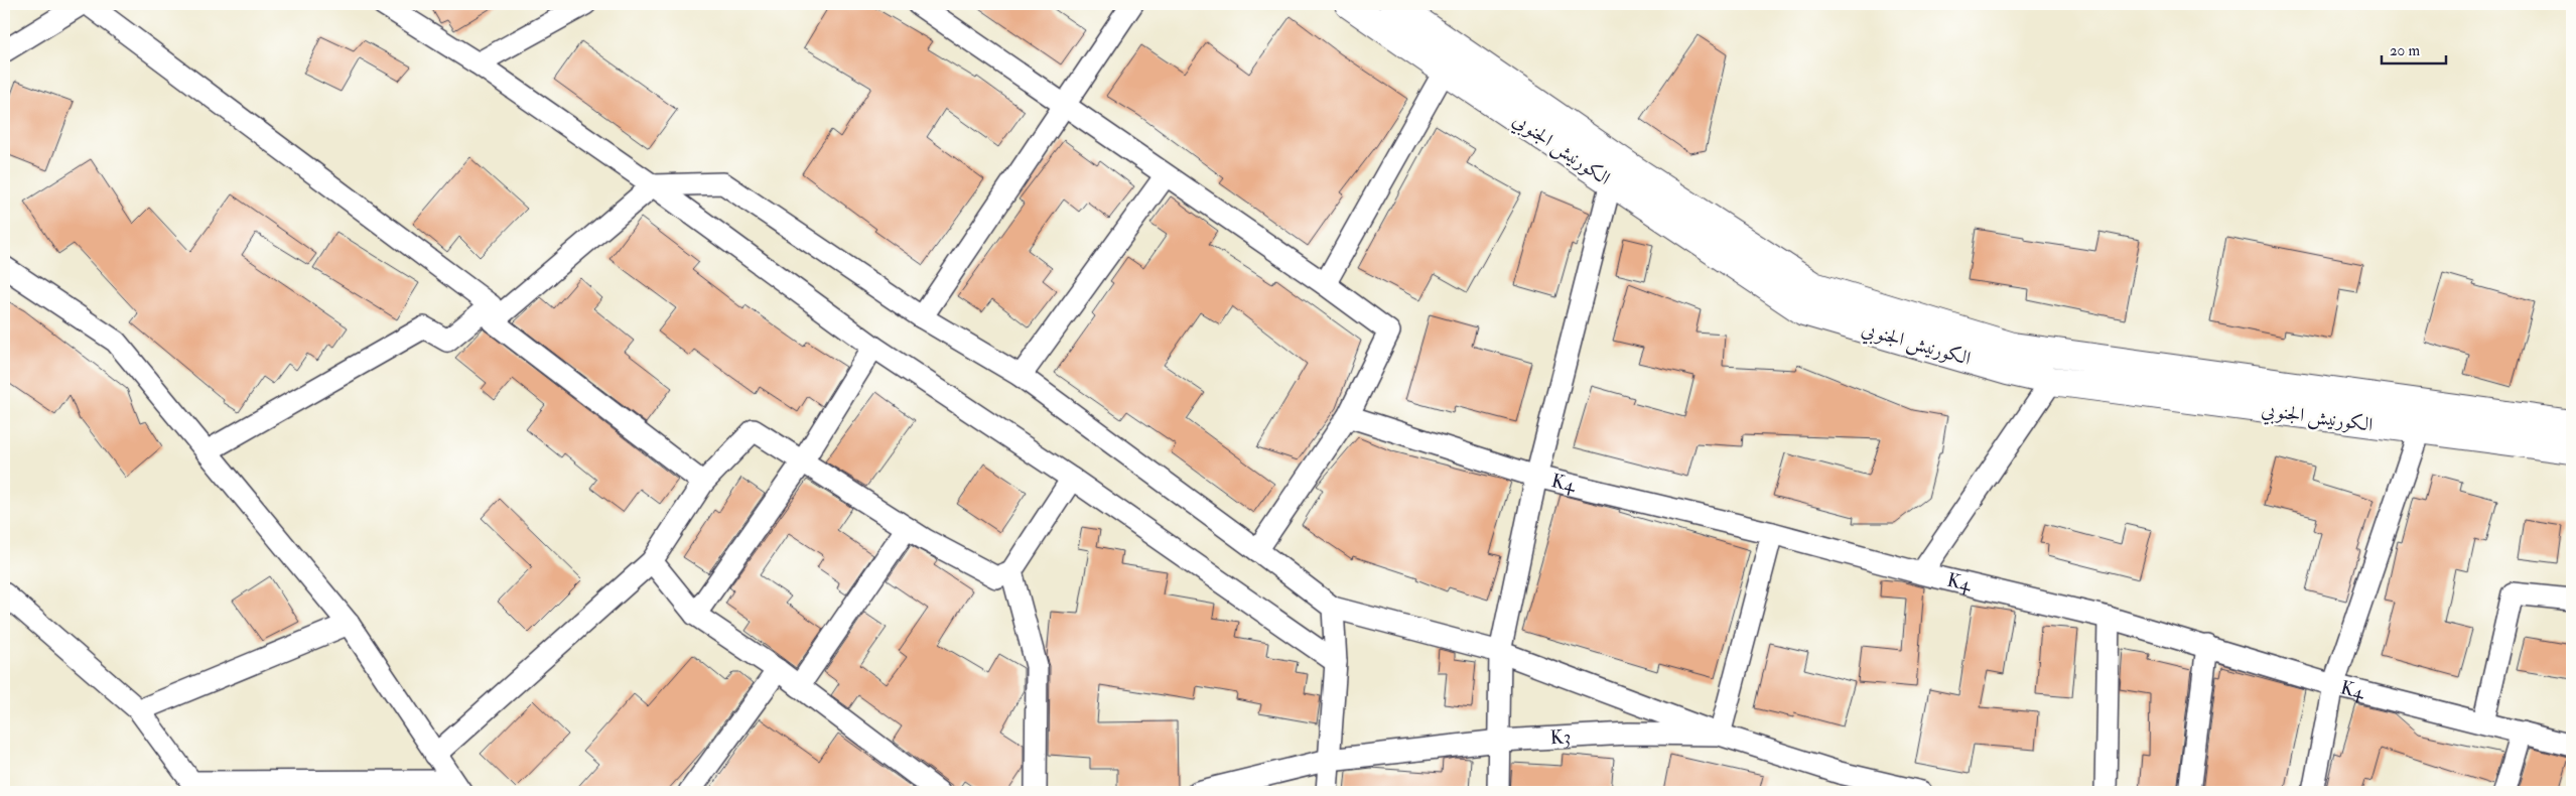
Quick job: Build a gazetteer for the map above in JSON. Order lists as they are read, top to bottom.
{
  "streets": {
    "main road": ["الكورنيش الجنوبي"],
    "street": ["K4", "K3"]
  },
  "scale_bar": "20 m"
}
